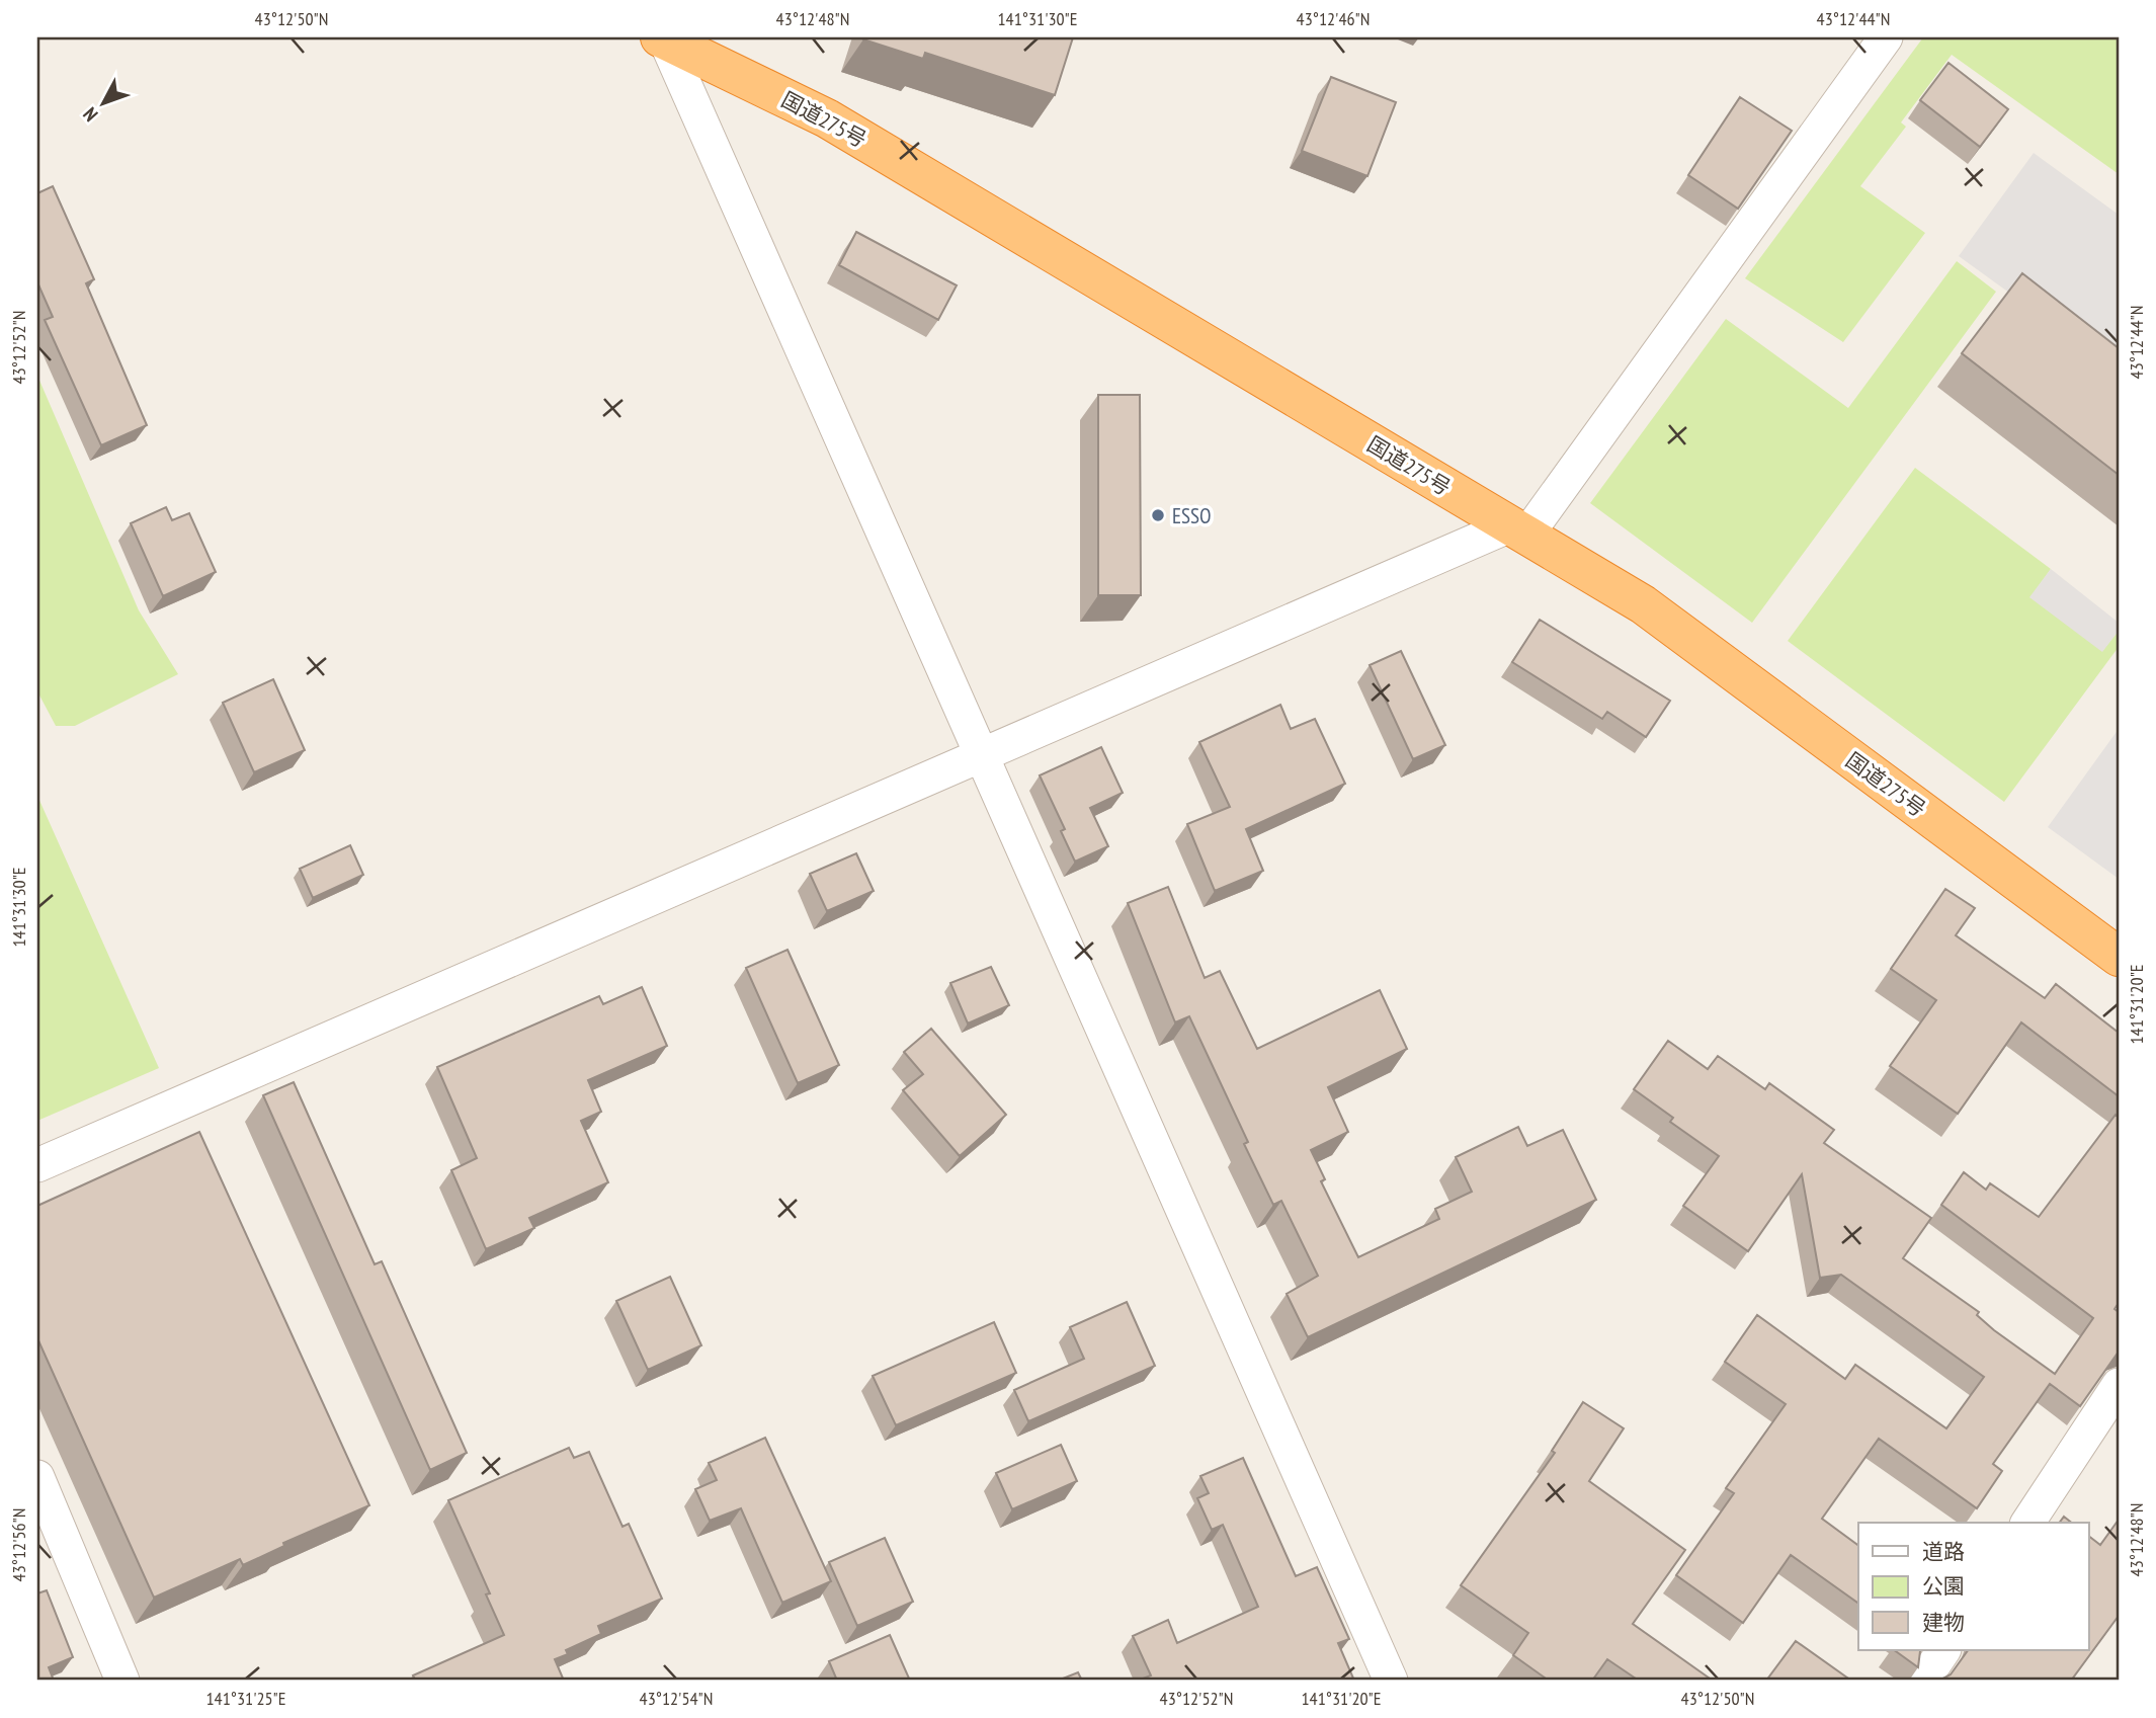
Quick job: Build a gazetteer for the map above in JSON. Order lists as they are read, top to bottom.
{
  "streets": {
    "highway": ["国道275号"]
  },
  "places": ["ESSO"],
  "legend": ["道路", "公園", "建物"],
  "north": "bottom left",
  "coordinates": [
    "43°12'50\"N",
    "43°12'48\"N",
    "141°31'30\"E",
    "43°12'46\"N",
    "43°12'44\"N",
    "43°12'52\"N",
    "141°31'20\"E",
    "43°12'56\"N",
    "141°31'25\"E",
    "43°12'54\"N"
  ]
}
